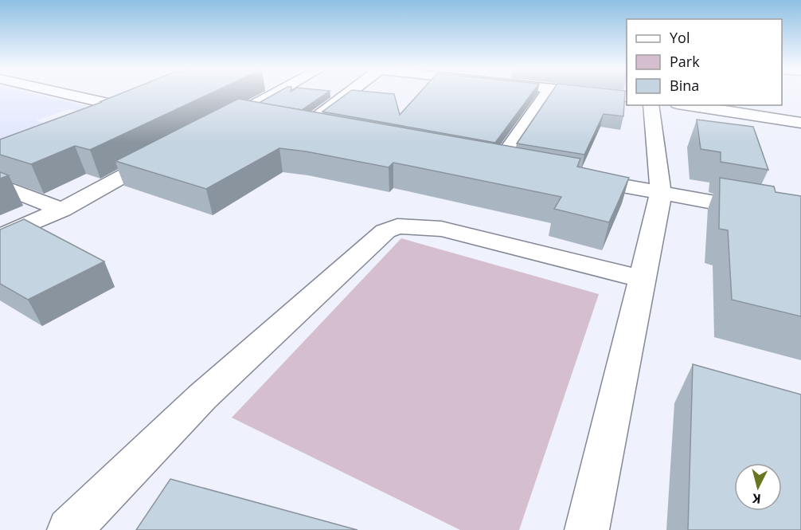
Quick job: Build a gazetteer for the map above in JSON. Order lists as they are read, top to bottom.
{
  "legend": ["Yol", "Park", "Bina"],
  "north": "bottom"
}
